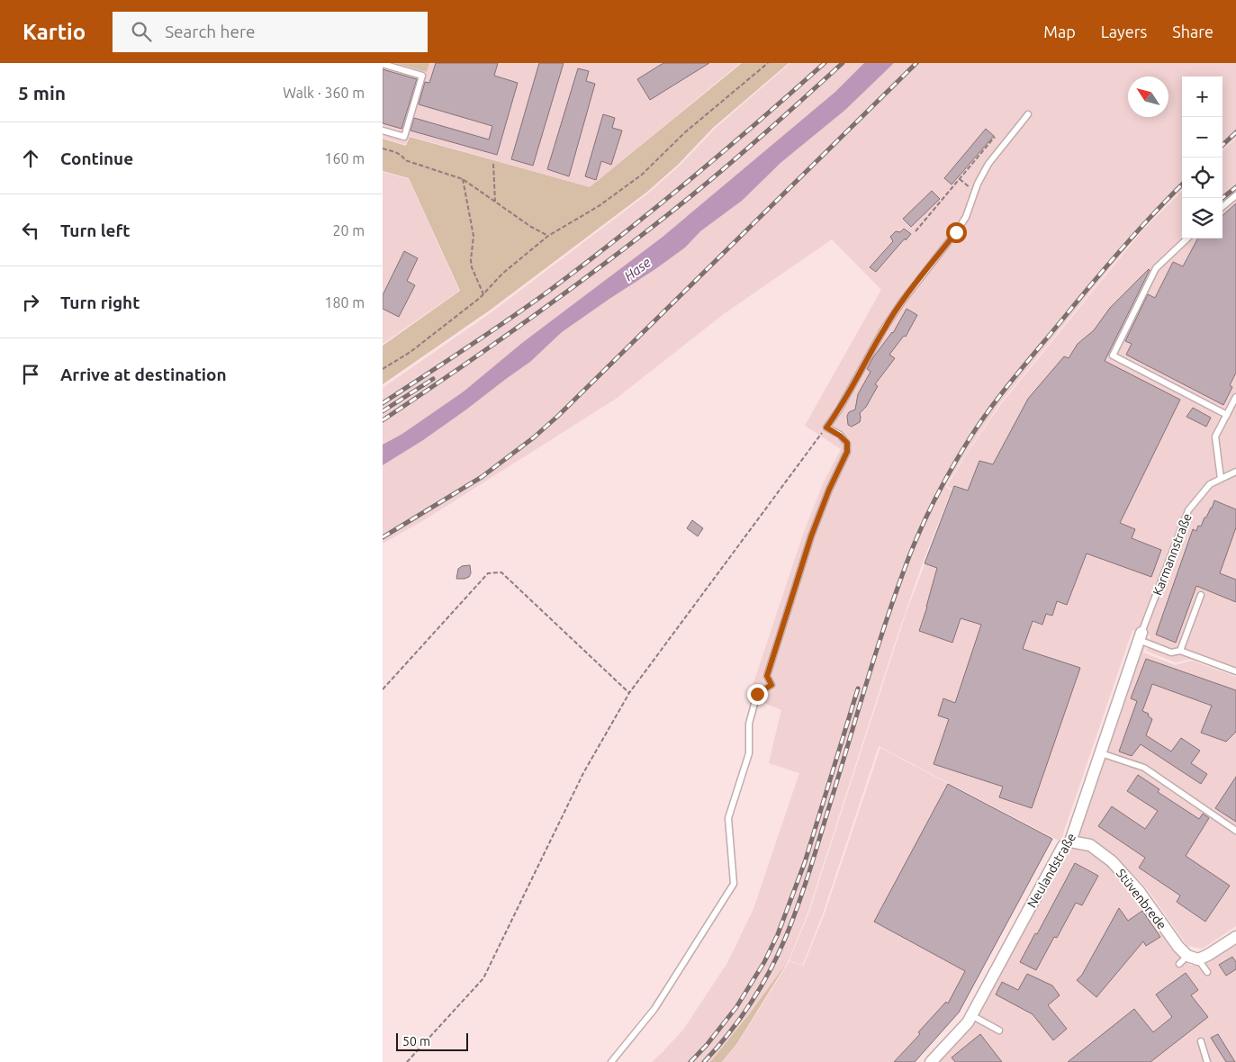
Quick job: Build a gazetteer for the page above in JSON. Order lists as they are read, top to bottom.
{
  "streets": {
    "street": ["Neulandstraße", "Stüvenbrede"],
    "lane": ["Karmannstraße"]
  },
  "crossings": [
    ["Karmannstraße", "Neulandstraße"],
    ["Neulandstraße", "Stüvenbrede"]
  ],
  "water": ["Hase"],
  "scale_bar": "50 m",
  "north": "top left",
  "page": {
    "header": "Kartio",
    "search": "Search here",
    "nav": ["Map", "Layers", "Share"],
    "heading": ["5 min", "Walk · 360 m"],
    "map_buttons": ["+", "−"],
    "list": [
      ["Continue", "160 m"],
      ["Turn left", "20 m"],
      ["Turn right", "180 m"],
      "Arrive at destination"
    ],
    "scale": "50 m"
  }
}
